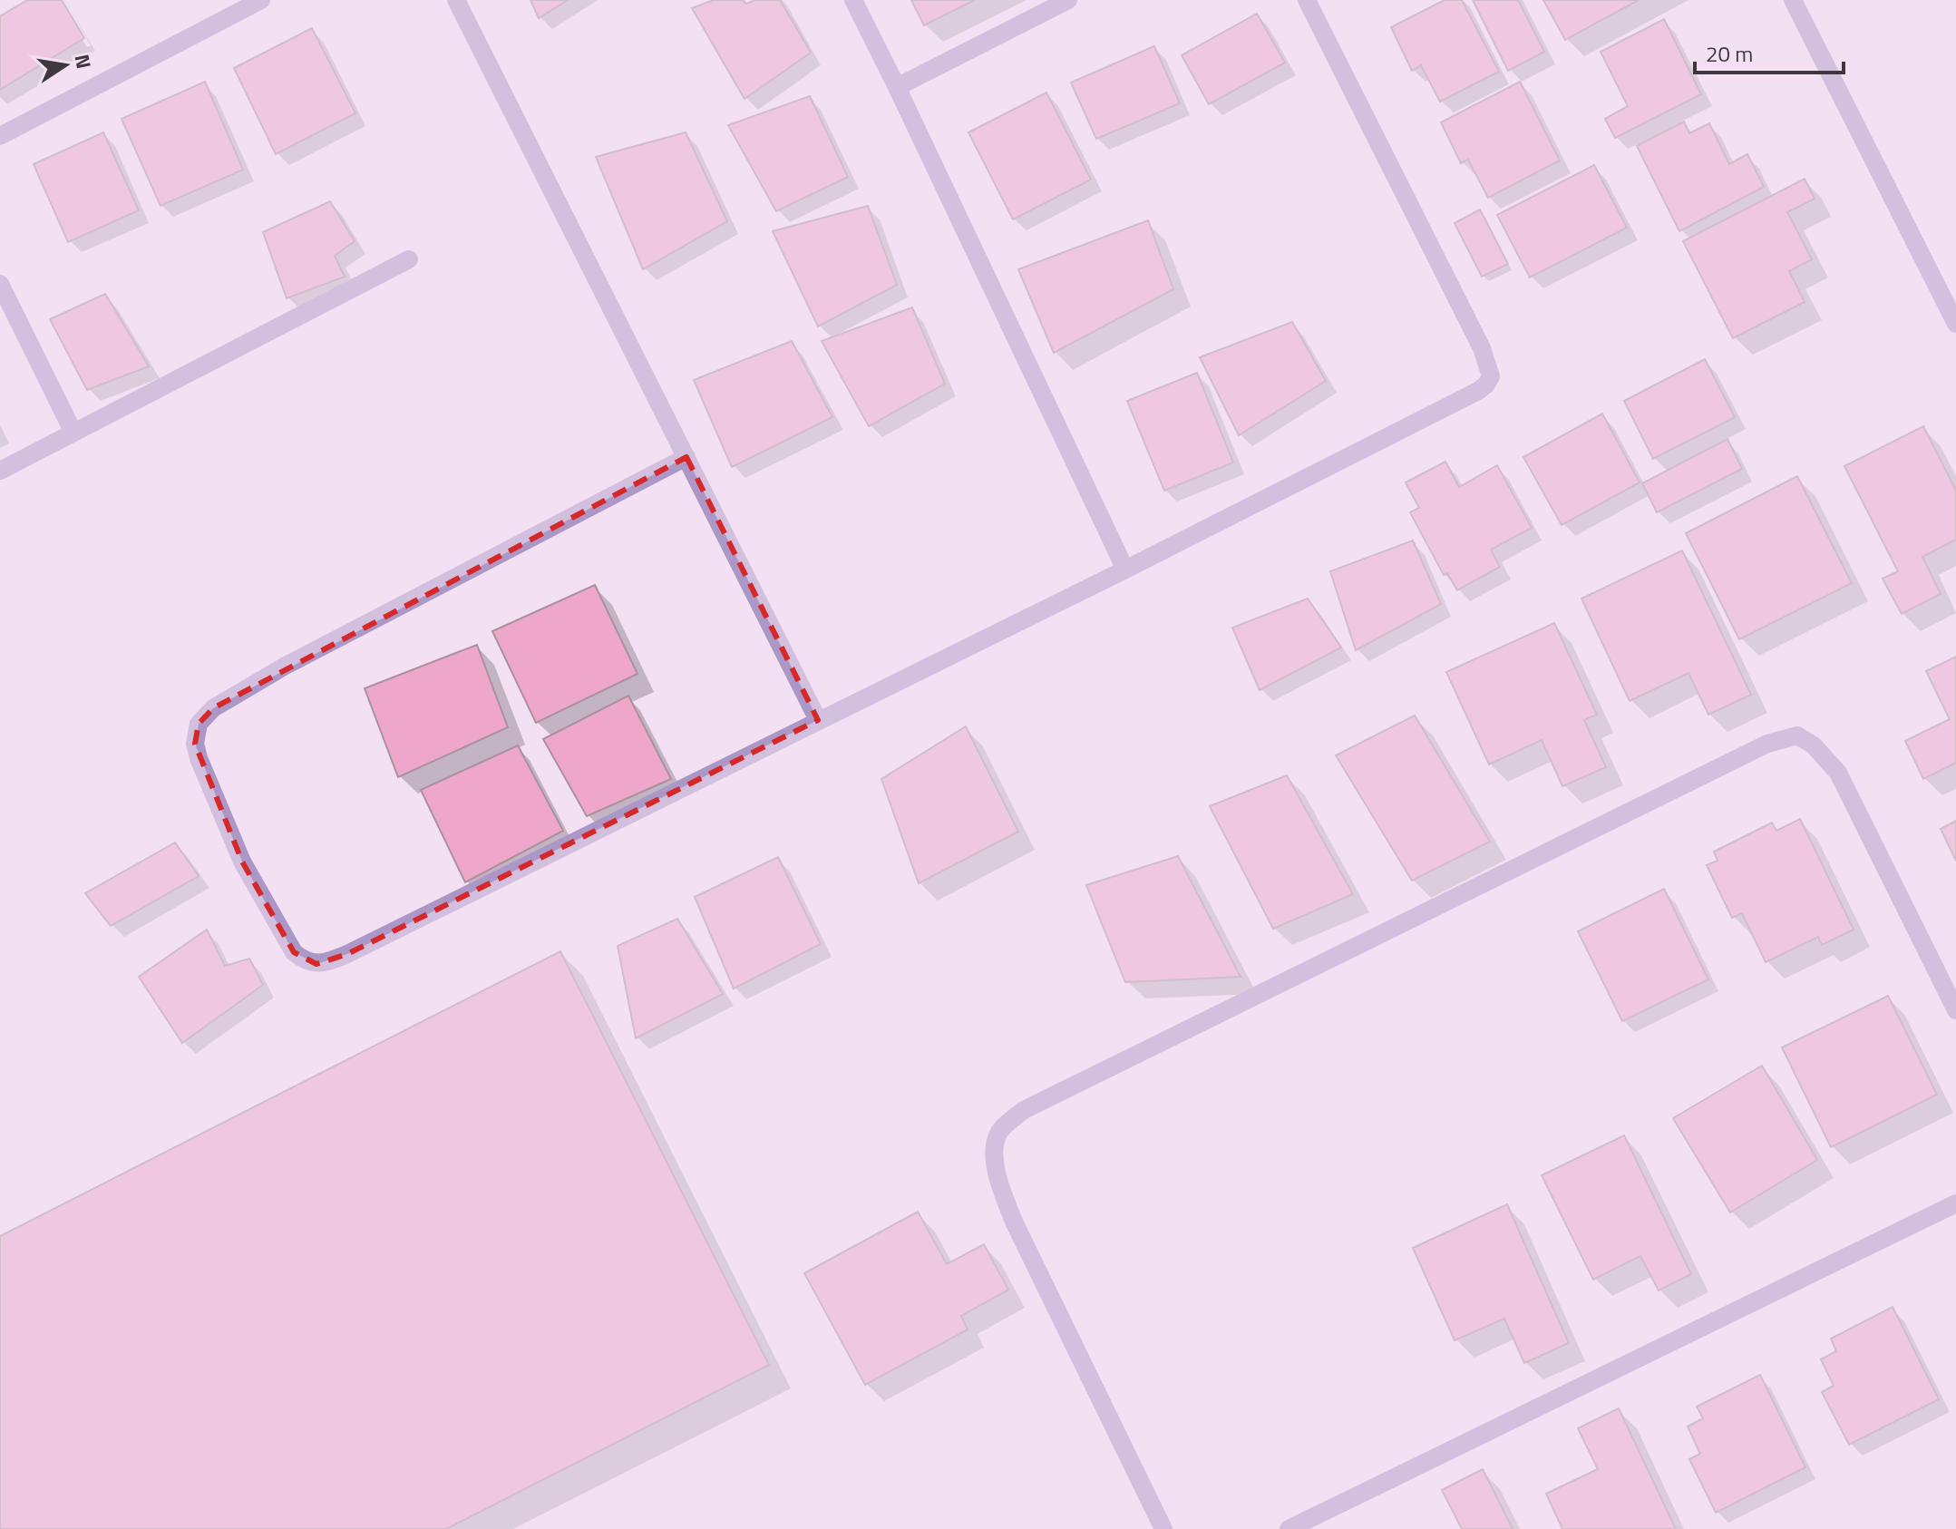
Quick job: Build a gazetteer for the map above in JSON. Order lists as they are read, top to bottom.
{
  "scale_bar": "20 m",
  "north": "right"
}
